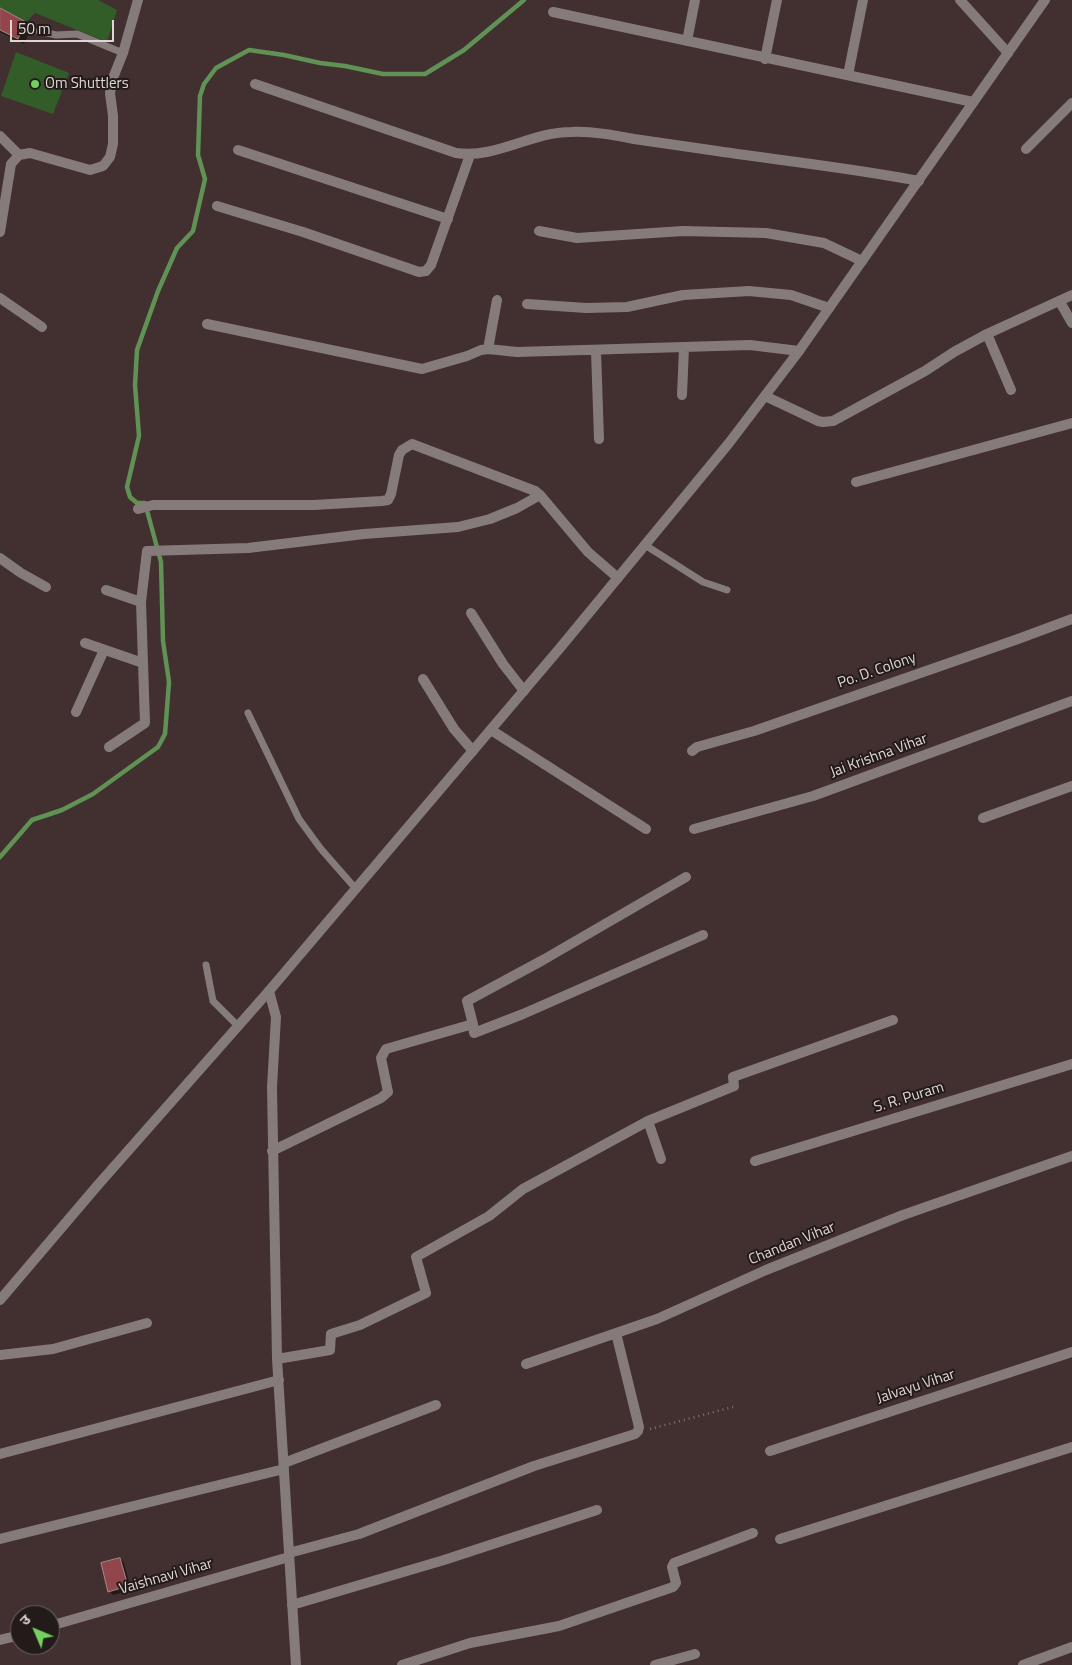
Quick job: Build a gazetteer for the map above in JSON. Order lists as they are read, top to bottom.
{
  "streets": {
    "street": [
      "Po. D. Colony",
      "Jai Krishna Vihar",
      "S. R. Puram",
      "Chandan Vihar",
      "Jalvayu Vihar",
      "Vaishnavi Vihar"
    ]
  },
  "places": ["Om Shuttlers"],
  "scale_bar": "50 m",
  "north": "top left"
}
